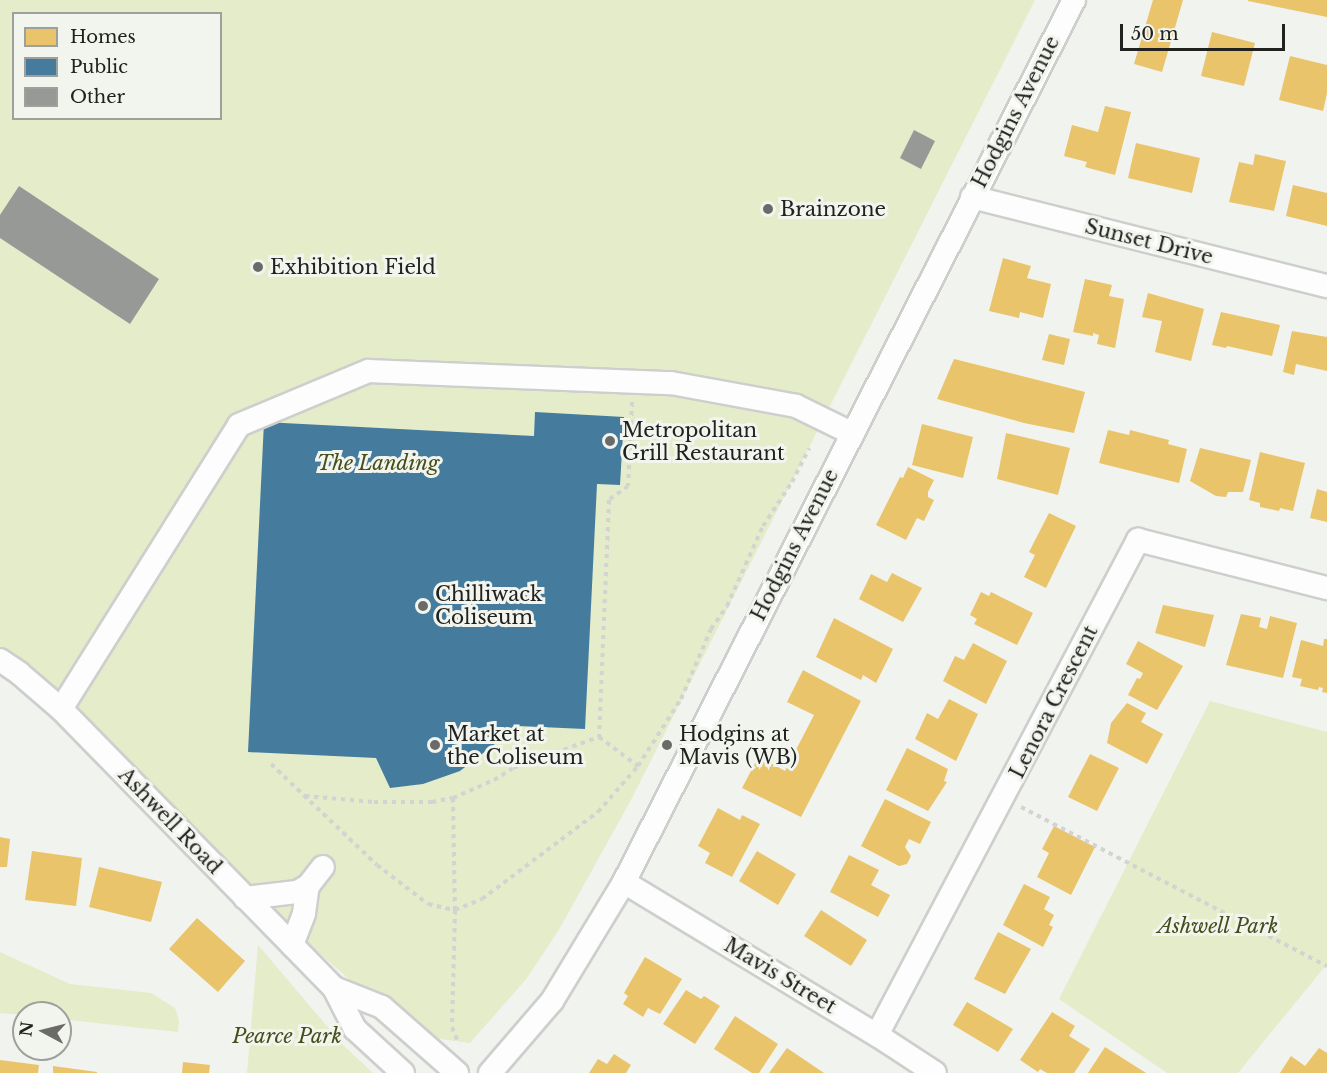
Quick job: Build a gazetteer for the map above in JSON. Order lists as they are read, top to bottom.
{
  "streets": {
    "street": [
      "Hodgins Avenue",
      "Sunset Drive",
      "Lenora Crescent",
      "Ashwell Road",
      "Mavis Street"
    ]
  },
  "crossings": [
    ["Hodgins Avenue", "Sunset Drive"],
    ["Hodgins Avenue", "Mavis Street"],
    ["Lenora Crescent", "Mavis Street"]
  ],
  "parks": ["The Landing", "Ashwell Park", "Pearce Park"],
  "places": [
    "Brainzone",
    "Exhibition Field",
    "Metropolitan Grill Restaurant",
    "Chilliwack Coliseum",
    "Market at the Coliseum",
    "Hodgins at Mavis (WB)"
  ],
  "legend": ["Homes", "Public", "Other"],
  "scale_bar": "50 m",
  "north": "left"
}
